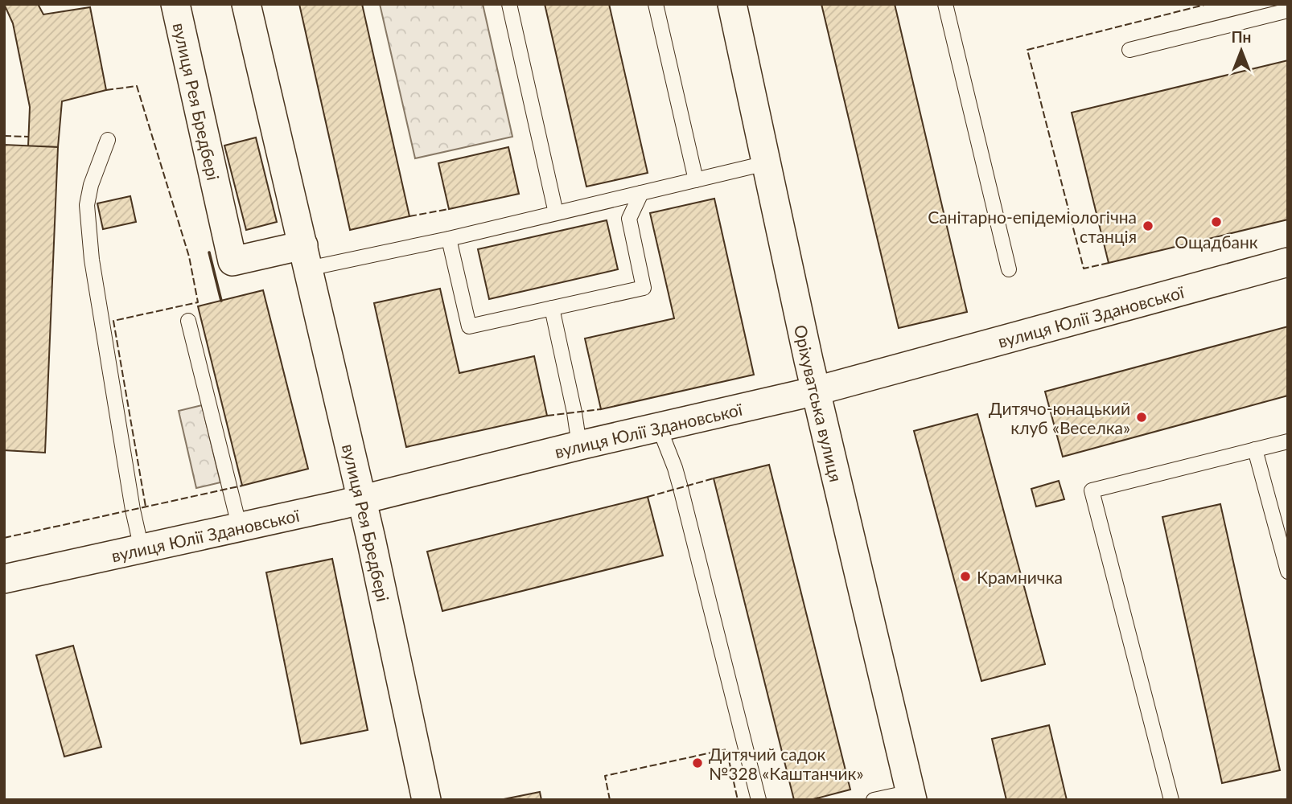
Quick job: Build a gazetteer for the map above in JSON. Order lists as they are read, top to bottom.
{
  "streets": {
    "street": ["вулиця Рея Бредбері", "вулиця Юлії Здановської", "Оріхуватська вулиця"]
  },
  "crossings": [
    ["вулиця Рея Бредбері", "вулиця Юлії Здановської"],
    ["вулиця Юлії Здановської", "Оріхуватська вулиця"]
  ],
  "places": [
    "Ощадбанк",
    "Санітарно-епідеміологічна станція",
    "Дитячо-юнацький клуб «Веселка»",
    "Крамничка",
    "Дитячий садок №328 «Каштанчик»"
  ],
  "north": "top"
}
